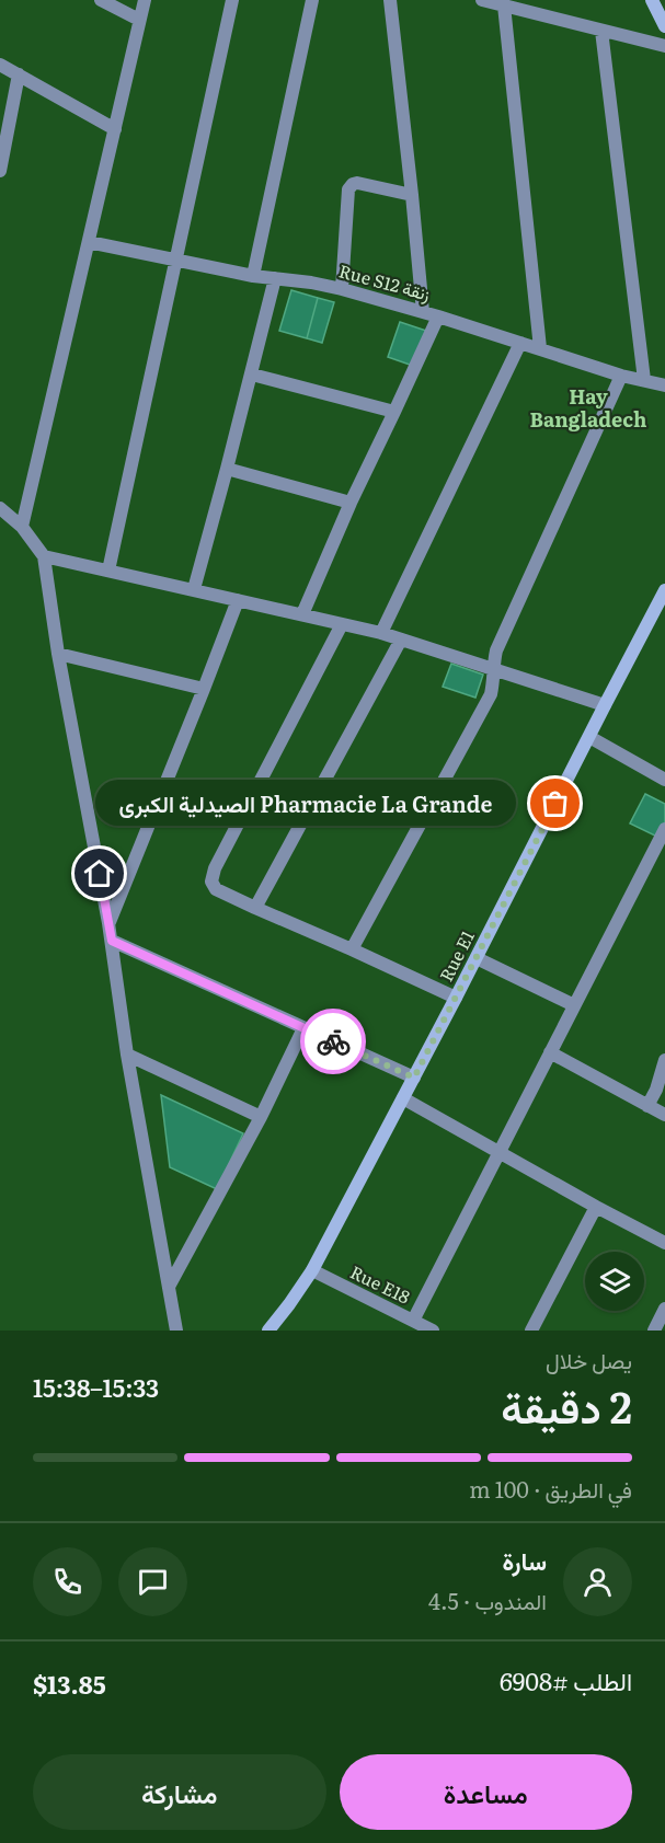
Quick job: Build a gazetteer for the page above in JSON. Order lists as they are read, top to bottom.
{
  "streets": {
    "street": ["Rue S12 زنقة", "Rue E1", "Rue E18"]
  },
  "crossings": [
    ["Rue E1", "Rue E18"]
  ],
  "districts": ["Hay Bangladech"],
  "places": ["Pharmacie La Grande الصيدلية الكبرى"],
  "page": {
    "bubble": "Pharmacie La Grande الصيدلية الكبرى",
    "heading": ["2 دقيقة", "يصل خلال", "15:33–15:38"],
    "panel": [
      "سارة",
      "المندوب · 4.5",
      "الطلب #6908",
      "$13.85"
    ],
    "bar": "في الطريق · 100 m",
    "buttons": ["مساعدة", "مشاركة"]
  }
}
